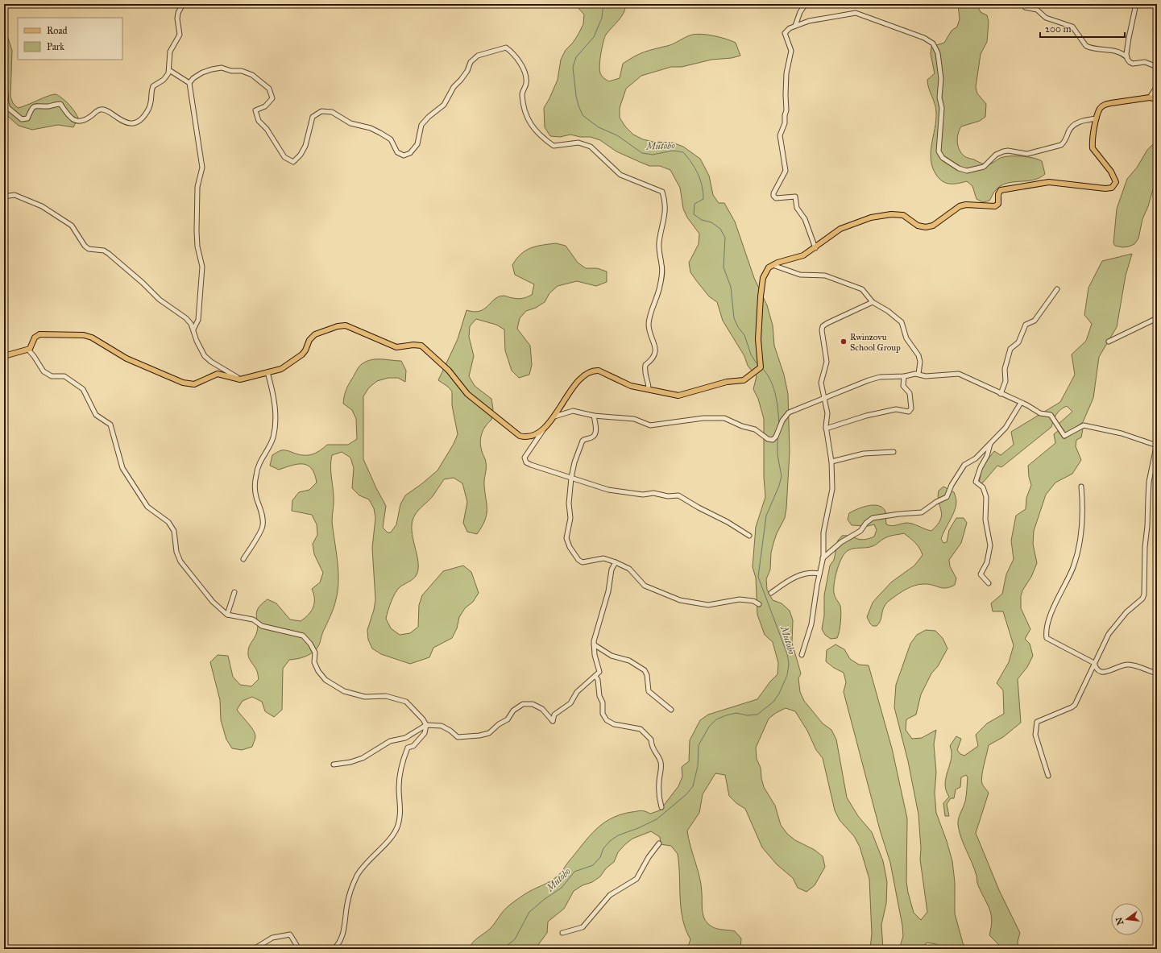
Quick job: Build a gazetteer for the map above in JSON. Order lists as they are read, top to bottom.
{
  "water": ["Mutobo"],
  "places": ["Rwinzovu School Group"],
  "legend": ["Road", "Park"],
  "scale_bar": "200 m",
  "north": "left"
}
